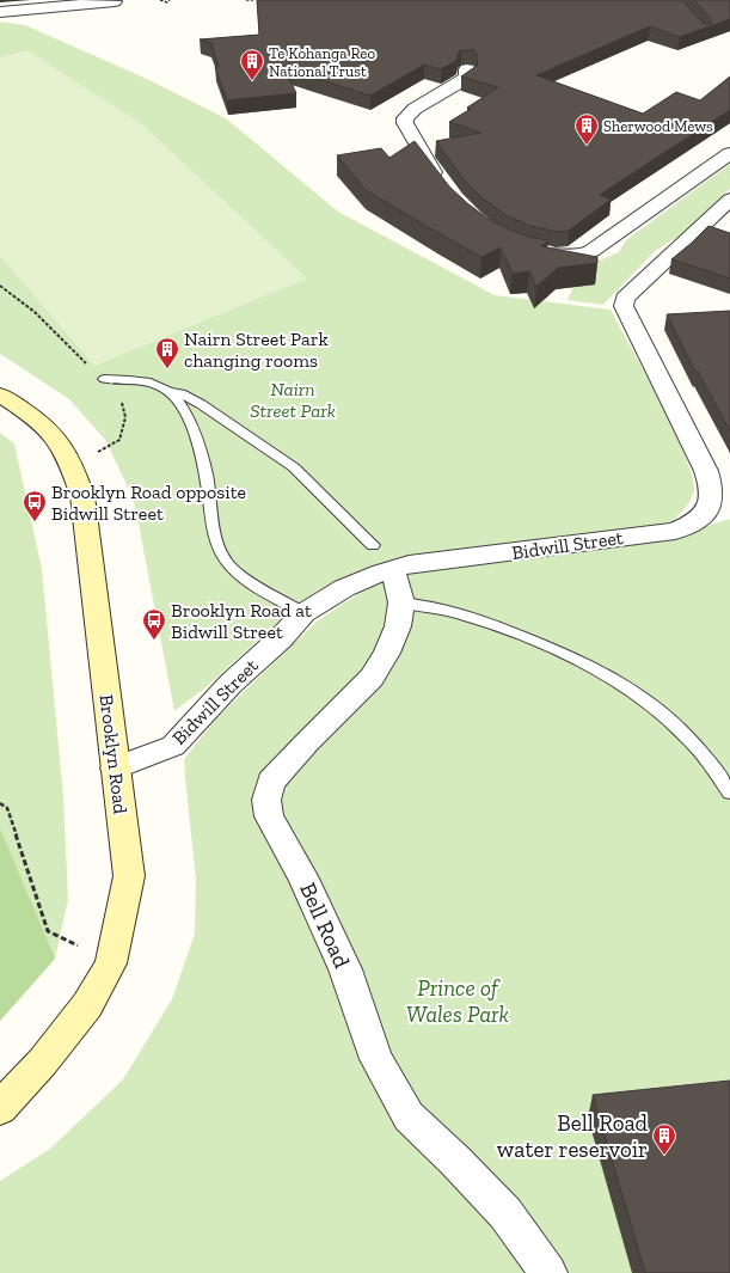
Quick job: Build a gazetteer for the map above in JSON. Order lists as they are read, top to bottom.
{
  "streets": {
    "main road": ["Brooklyn Road"],
    "street": ["Bidwill Street", "Bell Road"]
  },
  "crossings": [
    ["Bidwill Street", "Brooklyn Road"],
    ["Bidwill Street", "Bell Road"]
  ],
  "parks": ["Nairn Street Park", "Prince of Wales Park"],
  "places": {
    "building": [
      "Te Kohanga Reo National Trust",
      "Sherwood Mews",
      "Nairn Street Park changing rooms",
      "Bell Road water reservoir"
    ],
    "bus stop": ["Brooklyn Road opposite Bidwill Street", "Brooklyn Road at Bidwill Street"]
  }
}
